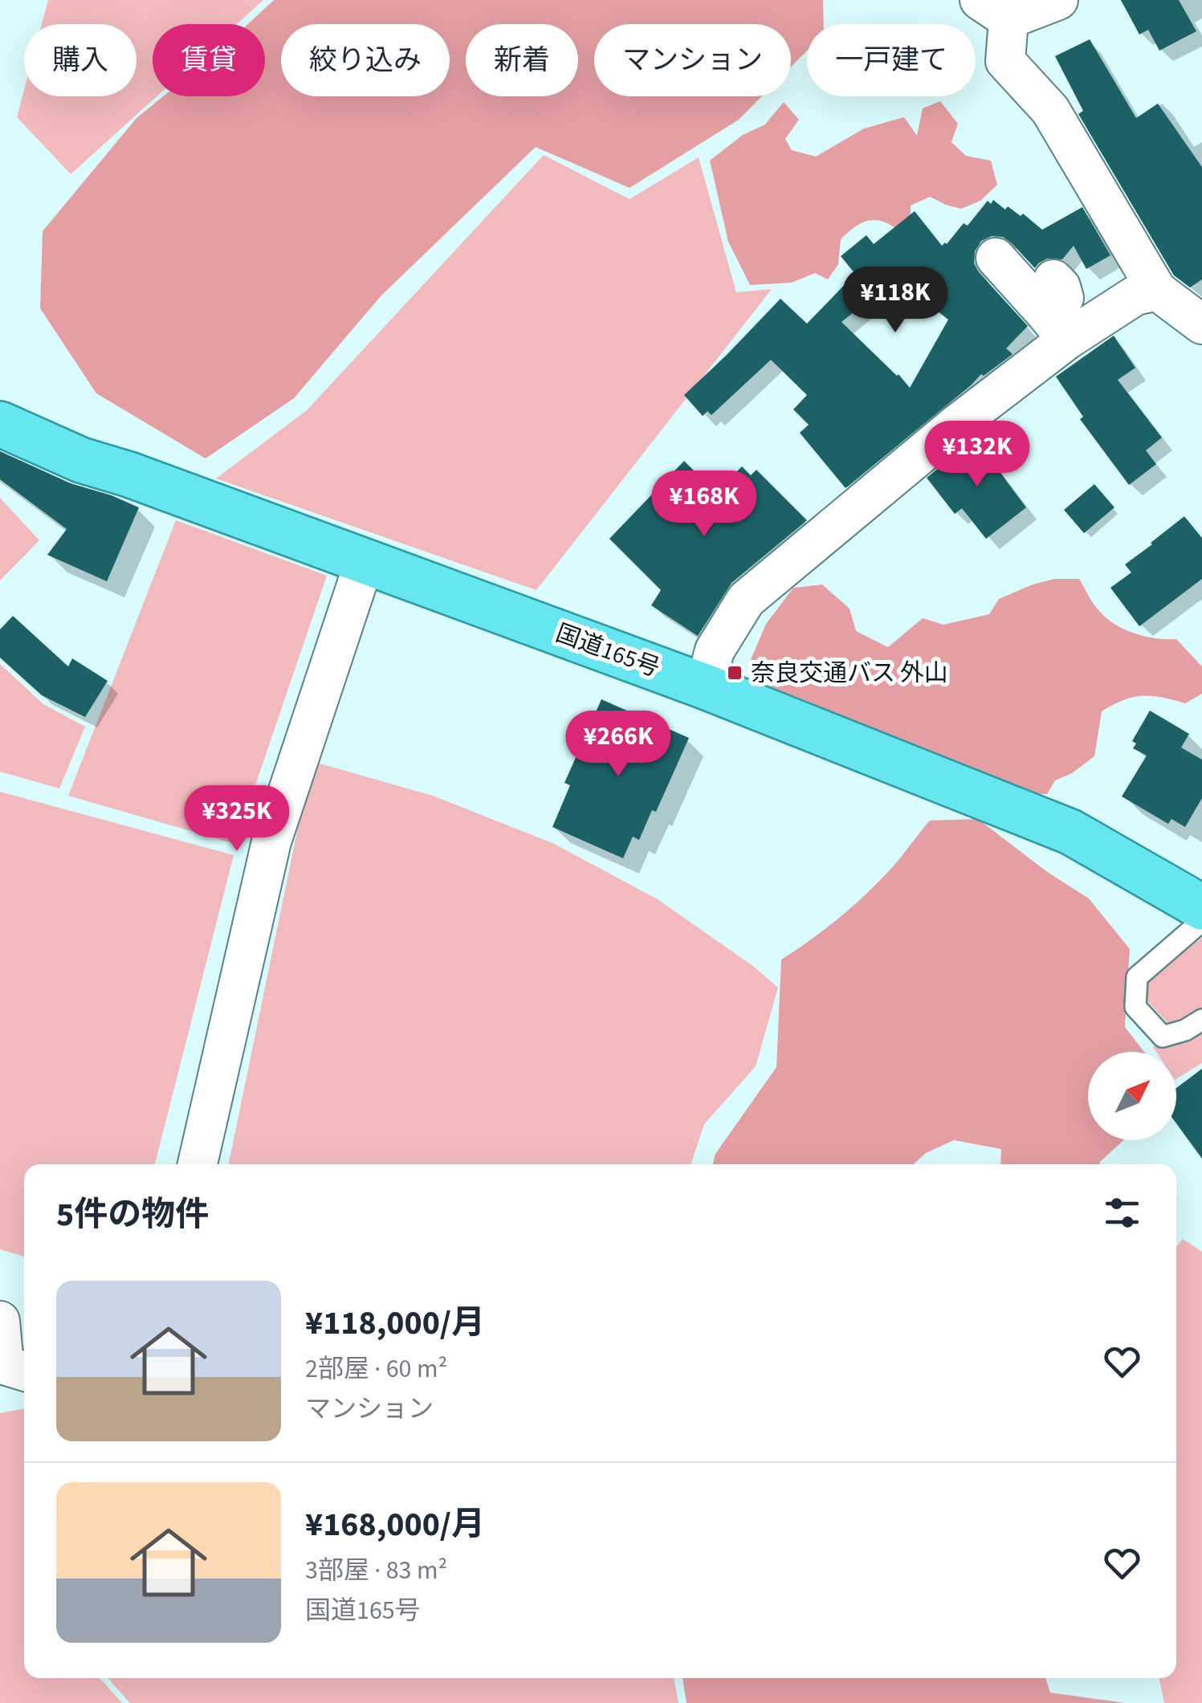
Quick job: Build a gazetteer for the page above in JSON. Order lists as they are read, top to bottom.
{
  "streets": {
    "highway": ["国道165号"]
  },
  "places": {
    "transit": ["奈良交通バス 外山"]
  },
  "north": "top right",
  "page": {
    "chip": [
      "購入",
      "賃貸",
      "絞り込み",
      "新着",
      "マンション",
      "一戸建て"
    ],
    "price": [
      "¥118K",
      "¥132K",
      "¥168K",
      "¥266K",
      "¥325K"
    ],
    "heading": "5件の物件",
    "list": [
      {
        "name": "¥118,000/月",
        "note": "2部屋 · 60 m² · マンション"
      },
      {
        "name": "¥168,000/月",
        "note": "3部屋 · 83 m² · 国道165号"
      }
    ]
  }
}
